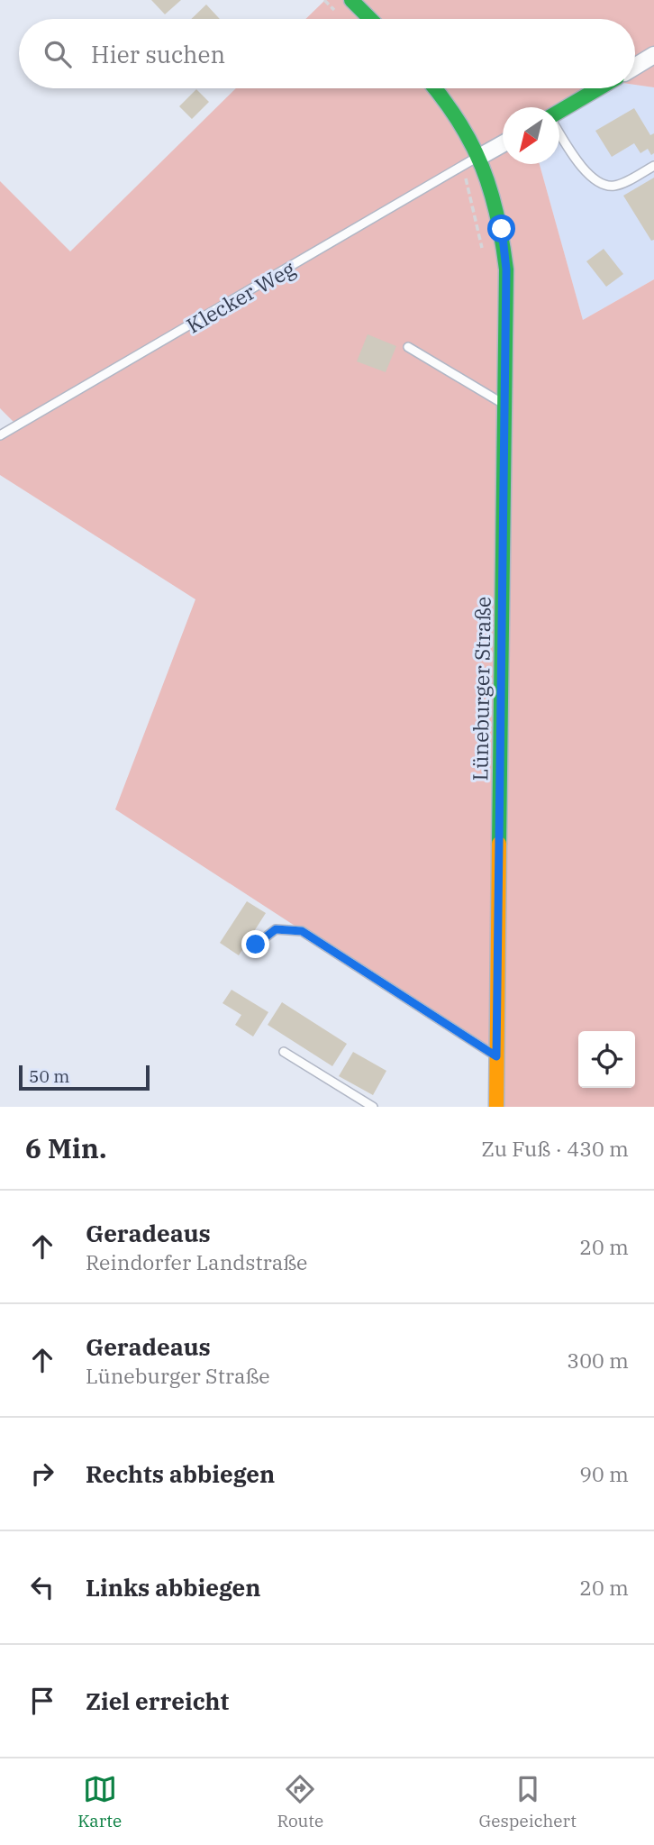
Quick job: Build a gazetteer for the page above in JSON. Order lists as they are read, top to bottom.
{
  "streets": {
    "street": ["Lüneburger Straße"],
    "lane": ["Klecker Weg"]
  },
  "crossings": [
    ["Klecker Weg", "Lüneburger Straße"]
  ],
  "scale_bar": "50 m",
  "north": "bottom left",
  "page": {
    "search": "Hier suchen",
    "scale": "50 m",
    "heading": ["6 Min.", "Zu Fuß · 430 m"],
    "list": [
      ["Geradeaus", "Reindorfer Landstraße", "20 m"],
      ["Geradeaus", "Lüneburger Straße", "300 m"],
      ["Rechts abbiegen", "90 m"],
      ["Links abbiegen", "20 m"],
      "Ziel erreicht"
    ],
    "nav": ["Karte", "Route", "Gespeichert"]
  }
}
